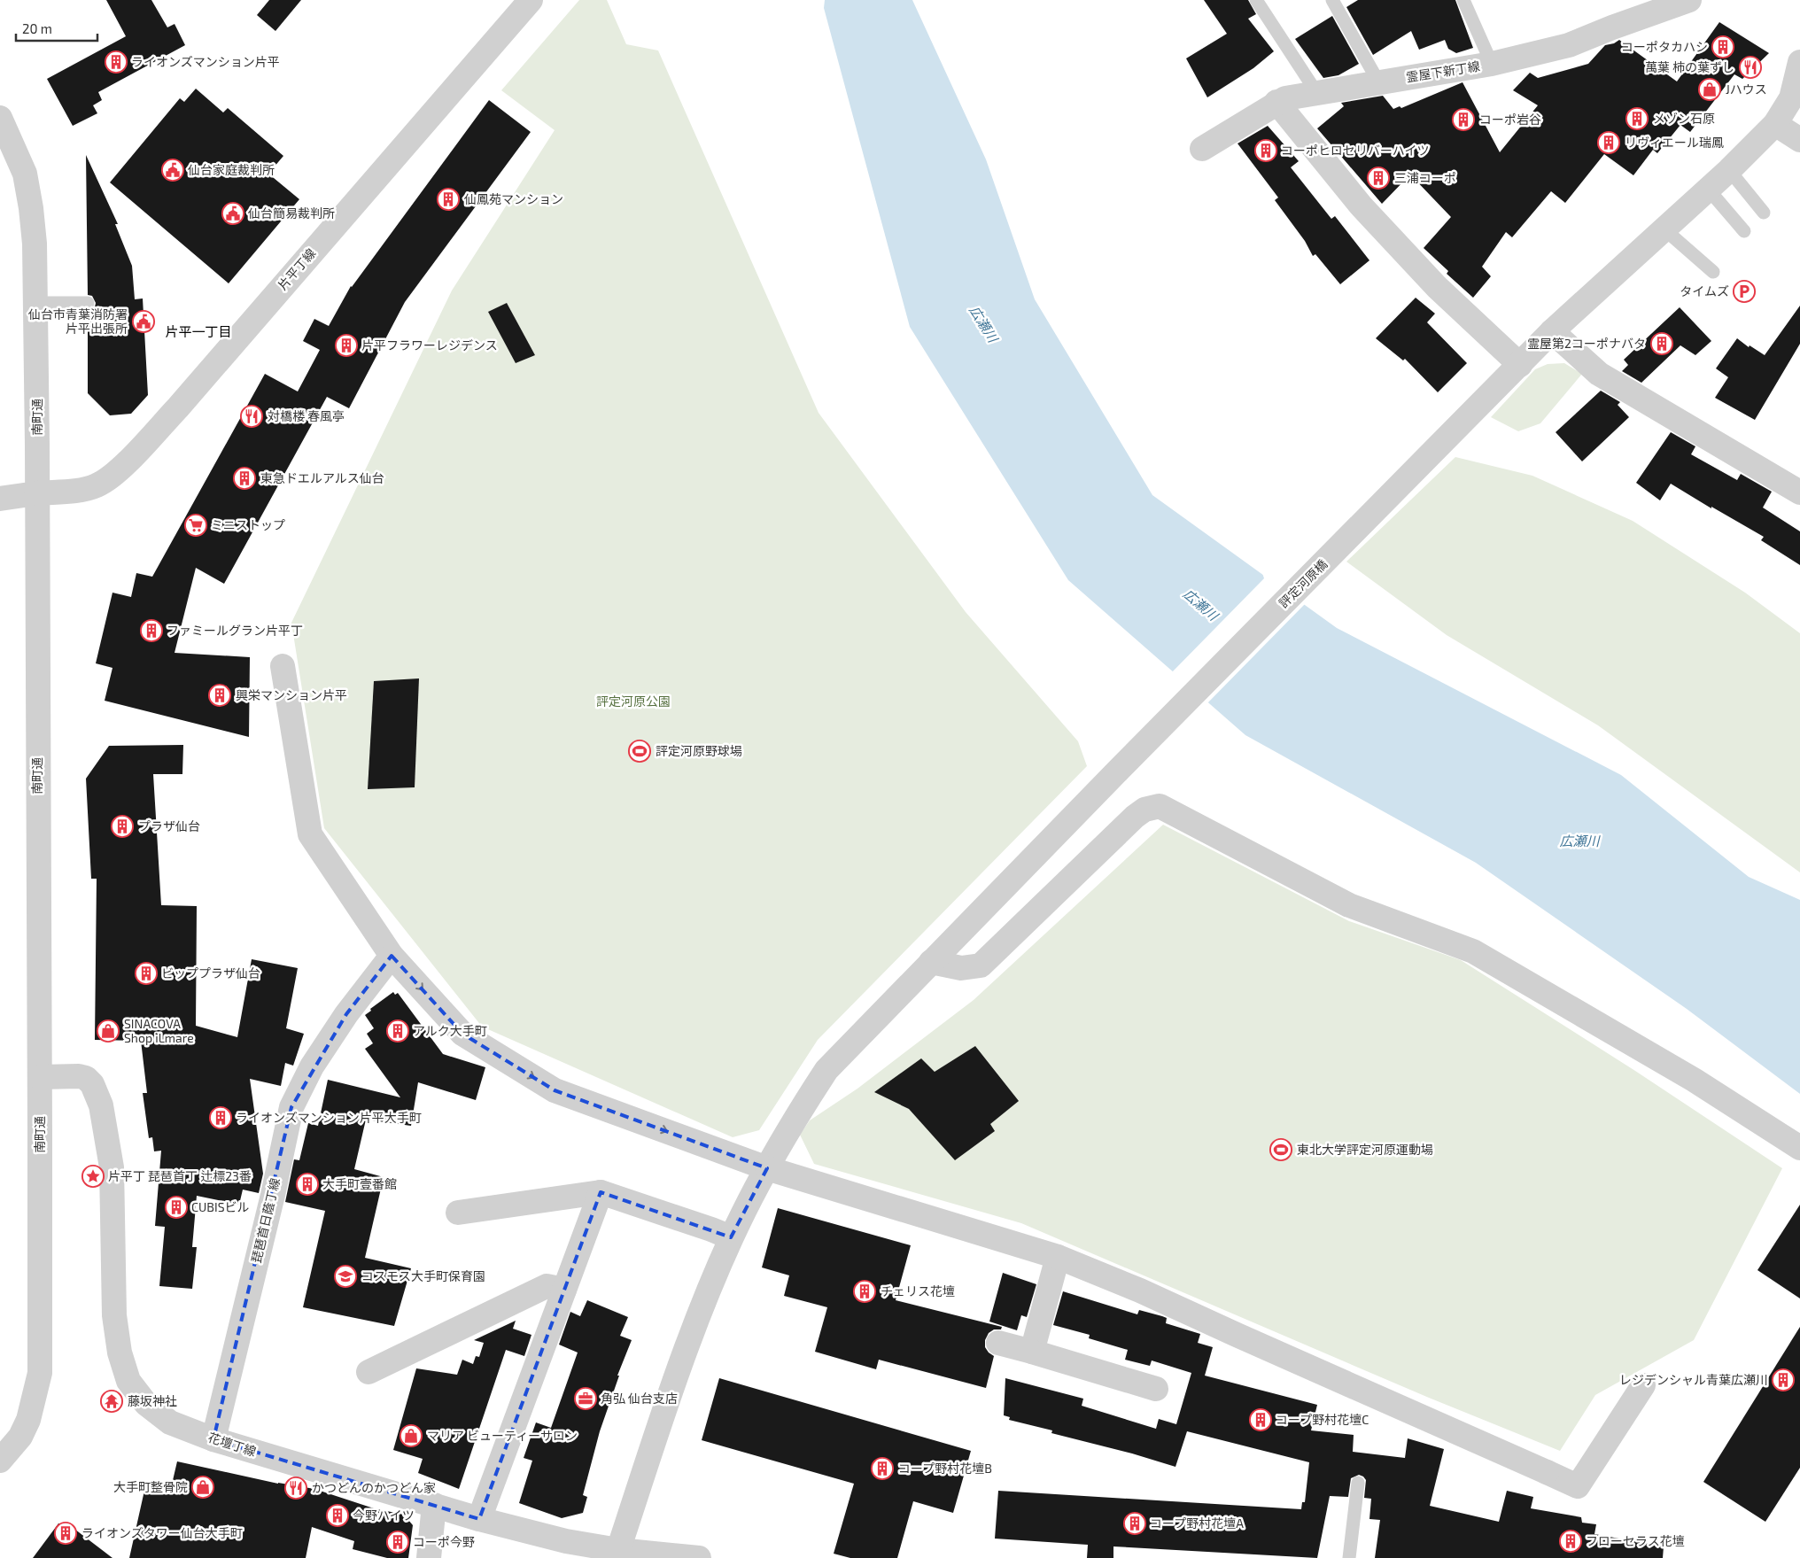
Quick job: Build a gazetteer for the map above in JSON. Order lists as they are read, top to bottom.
{
  "streets": {
    "street": [
      "霊屋下新丁線",
      "片平丁線",
      "南町通",
      "評定河原橋",
      "琵琶首日蔭丁線",
      "花壇丁線"
    ]
  },
  "crossings": [
    ["片平丁線", "南町通"],
    ["南町通", "花壇丁線"],
    ["評定河原橋", "花壇丁線"],
    ["琵琶首日蔭丁線", "花壇丁線"]
  ],
  "districts": ["片平一丁目"],
  "water": ["広瀬川"],
  "parks": ["評定河原公園"],
  "places": {
    "building": [
      "コーポタカハシ",
      "ライオンズマンション片平",
      "メゾン石原",
      "コーポ岩谷",
      "リヴィエール瑞鳳",
      "コーポヒロセリバーハイツ",
      "三浦コーポ",
      "仙鳳苑マンション",
      "霊屋第2コーポナバタ",
      "片平フラワーレジデンス",
      "東急ドエルアルス仙台",
      "ファミールグラン片平丁",
      "興栄マンション片平",
      "プラザ仙台",
      "ビッププラザ仙台",
      "アルク大手町",
      "ライオンズマンション片平大手町",
      "大手町壹番館",
      "CUBISビル",
      "チェリス花壇",
      "レジデンシャル青葉広瀬川",
      "コープ野村花壇C",
      "コープ野村花壇B",
      "今野ハイツ",
      "コープ野村花壇A",
      "ライオンズタワー仙台大手町",
      "フローセラス花壇",
      "コーポ今野"
    ],
    "restaurant": ["萬葉 柿の葉ずし", "対橋楼 春風亭", "かつどんのかつどん家"],
    "shop": [
      "Jハウス",
      "SINACOVA Shop iLmare",
      "マリア ビューティーサロン",
      "大手町整骨院"
    ],
    "public building": ["仙台家庭裁判所", "仙台簡易裁判所", "仙台市青葉消防署 片平出張所"],
    "parking": ["タイムズ"],
    "supermarket": ["ミニストップ"],
    "sports": ["評定河原野球場", "東北大学評定河原運動場"],
    "place": ["片平丁 琵琶首丁 辻標23番"],
    "school or university": ["コスモス大手町保育園"],
    "office": ["角弘 仙台支店"],
    "temple": ["藤坂神社"]
  },
  "scale_bar": "20 m"
}
